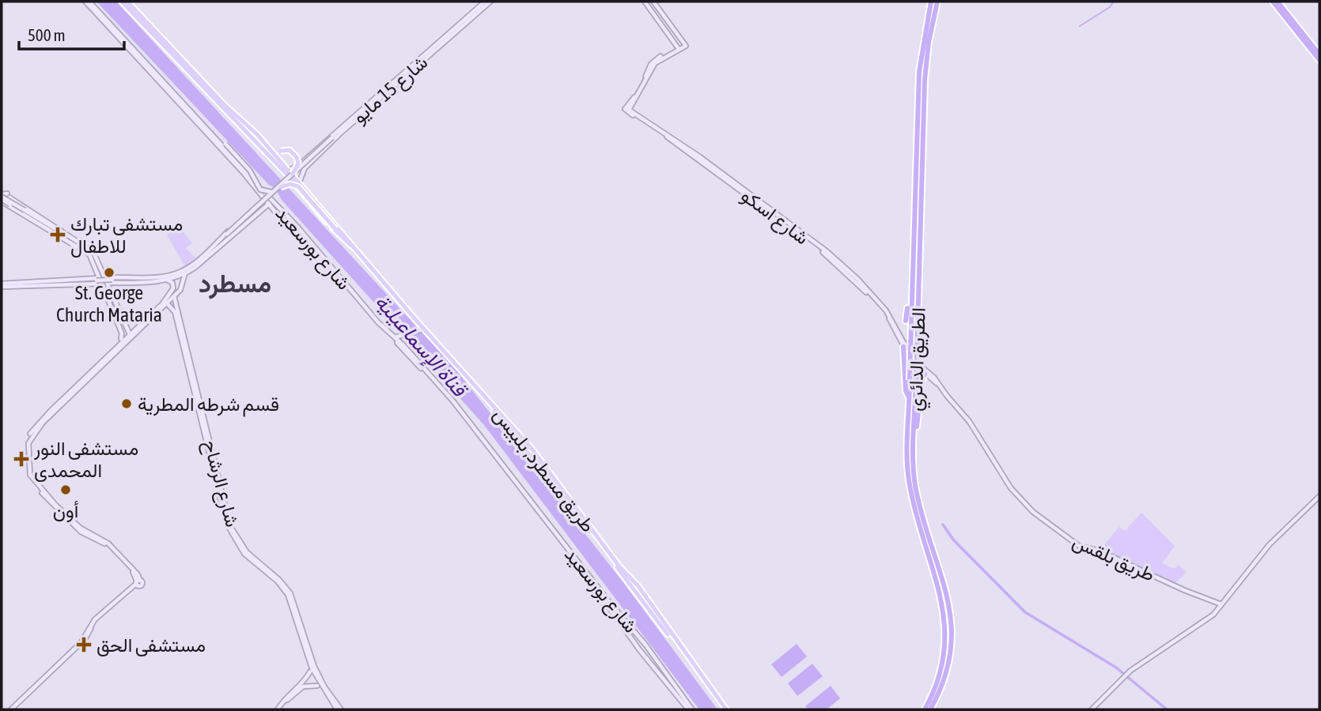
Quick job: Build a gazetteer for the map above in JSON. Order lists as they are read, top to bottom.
{
  "streets": {
    "highway": ["الطريق الدائري"],
    "main road": [
      "شارع 15 مايو",
      "شارع اسكو",
      "شارع بورسعيد",
      "طريق مسطرد, بلبيس",
      "شارع الرشاح",
      "طريق بلقس"
    ]
  },
  "crossings": [
    ["شارع اسكو", "الطريق الدائري"]
  ],
  "districts": ["مسطرد"],
  "water": ["قناة الإسماعيلية"],
  "places": {
    "health": ["مستشفى تبارك للاطفال", "مستشفى النور المحمدى", "مستشفى الحق"],
    "other": ["St. George Church Mataria", "قسم شرطه المطرية", "أون"]
  },
  "scale_bar": "500 m"
}
